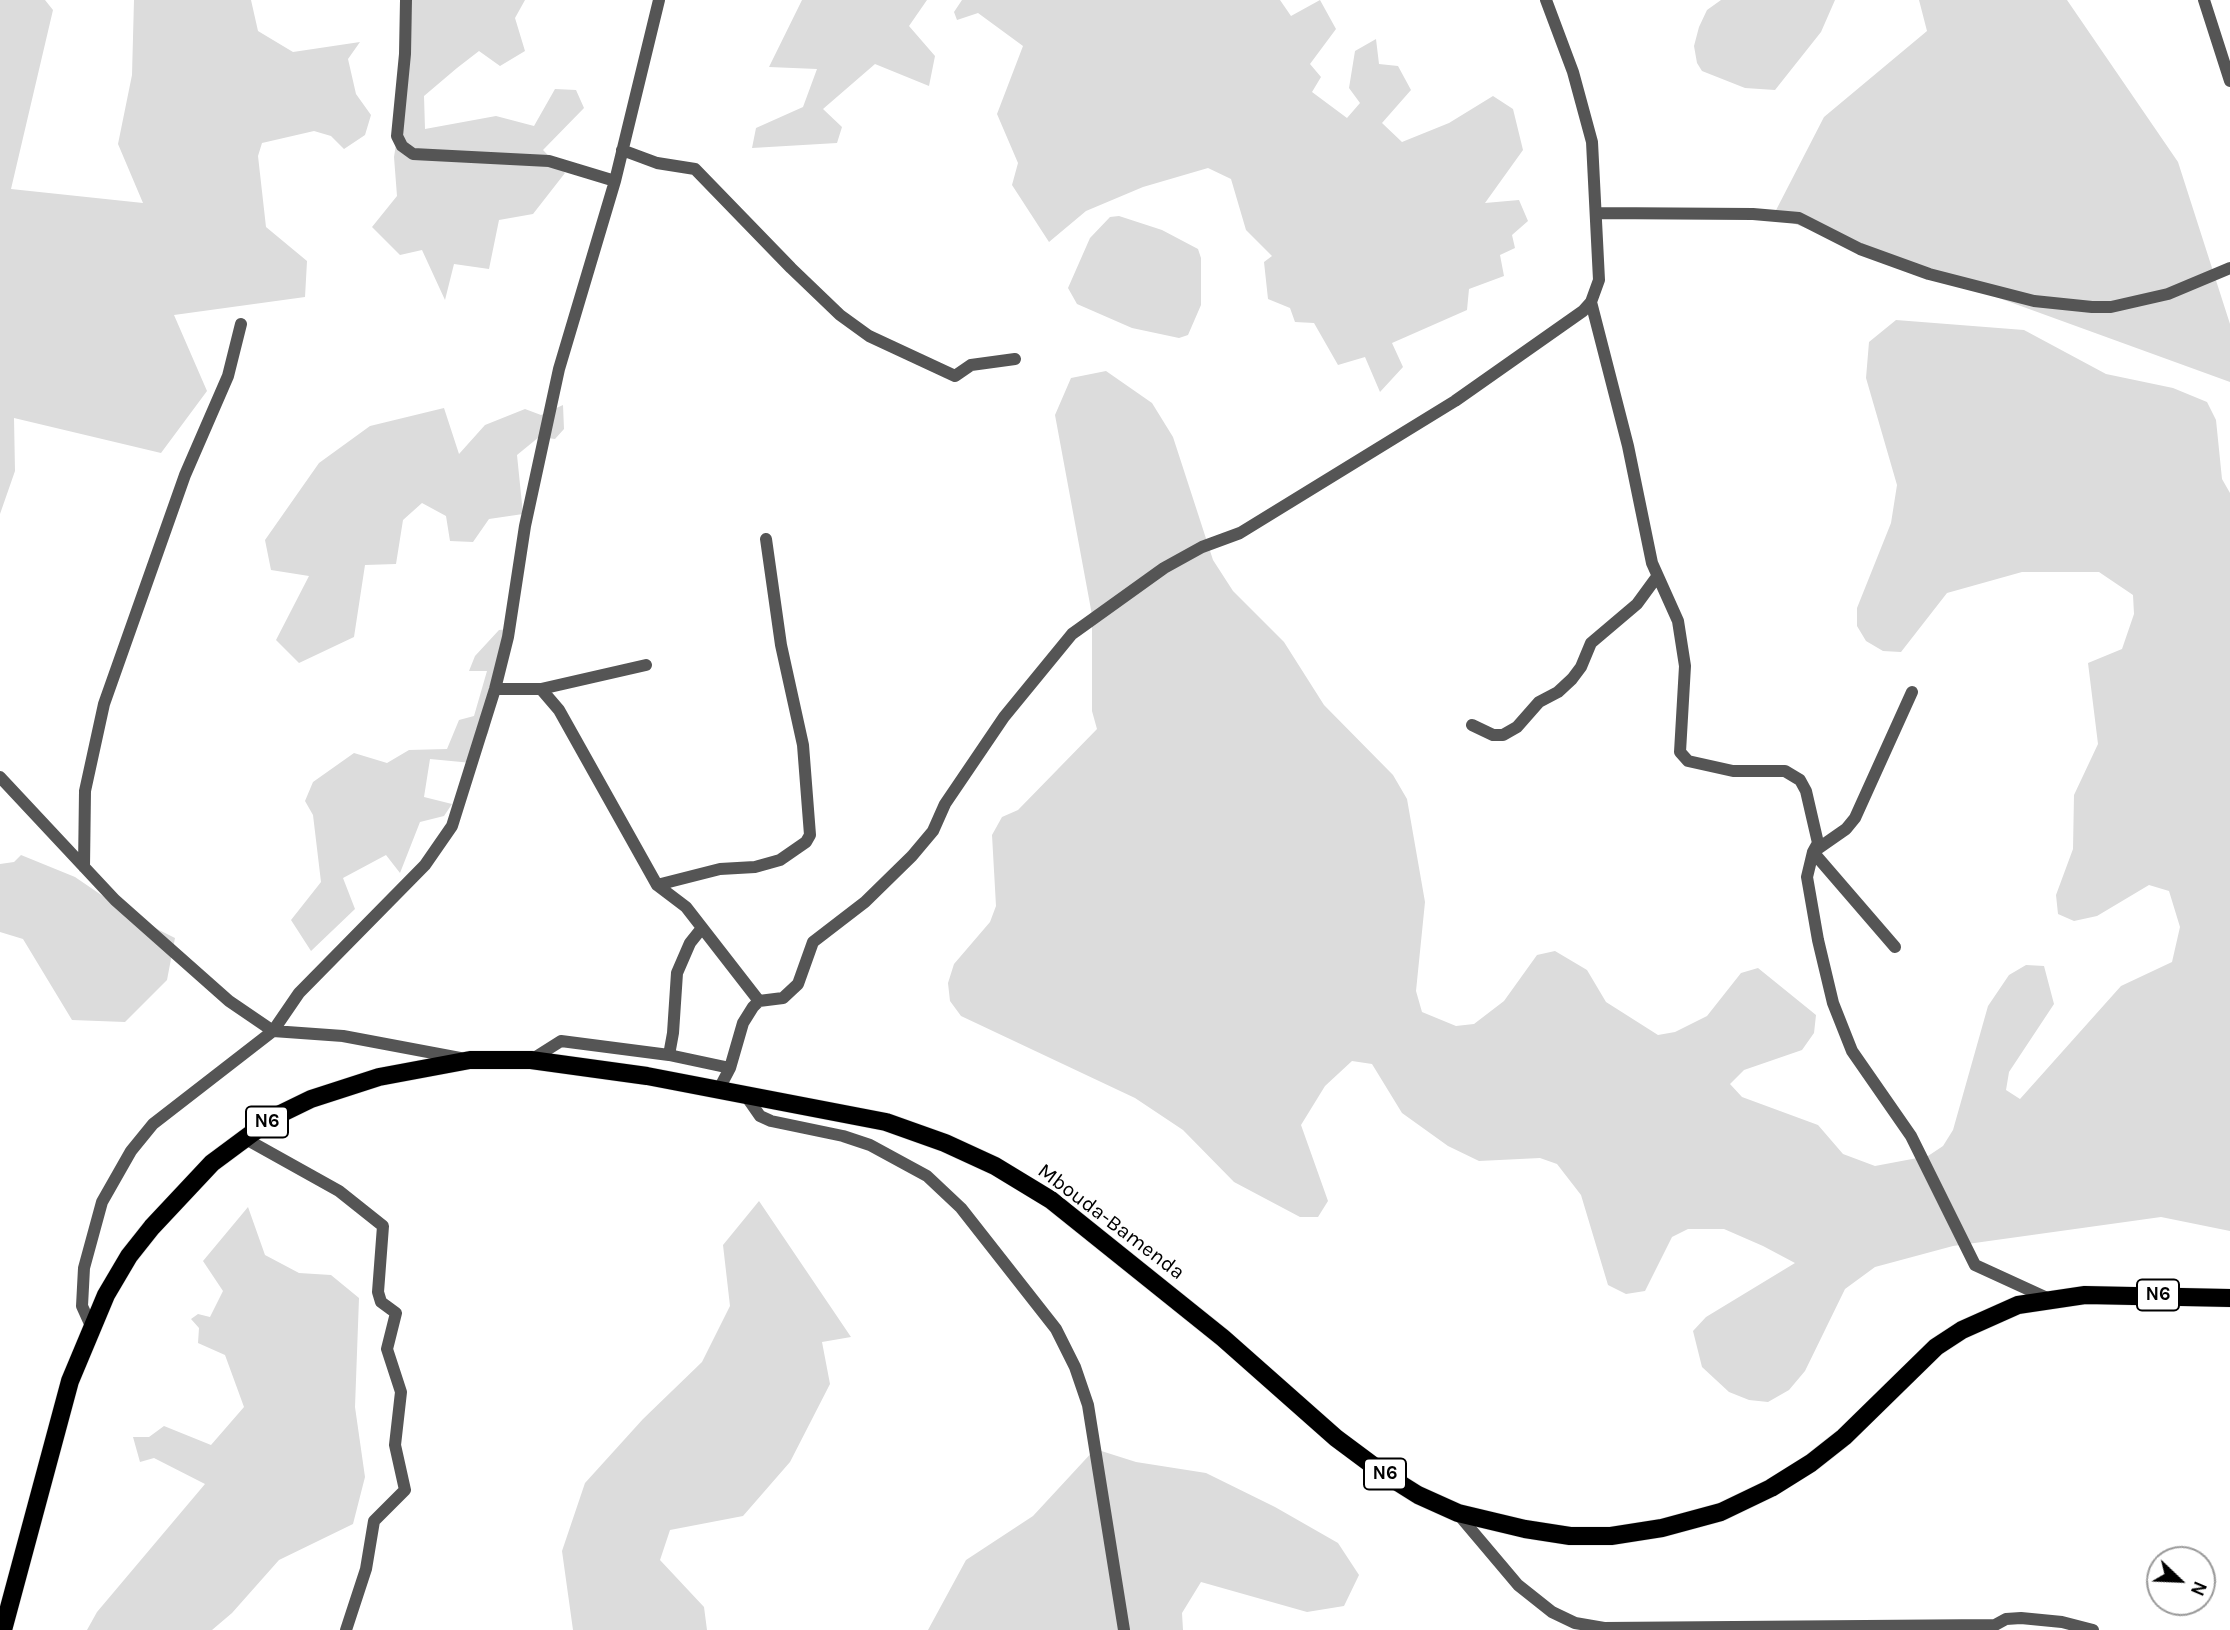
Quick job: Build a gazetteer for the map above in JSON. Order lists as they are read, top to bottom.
{
  "streets": {
    "highway": ["N6", "Mbouda-Bamenda"]
  },
  "north": "bottom right"
}
